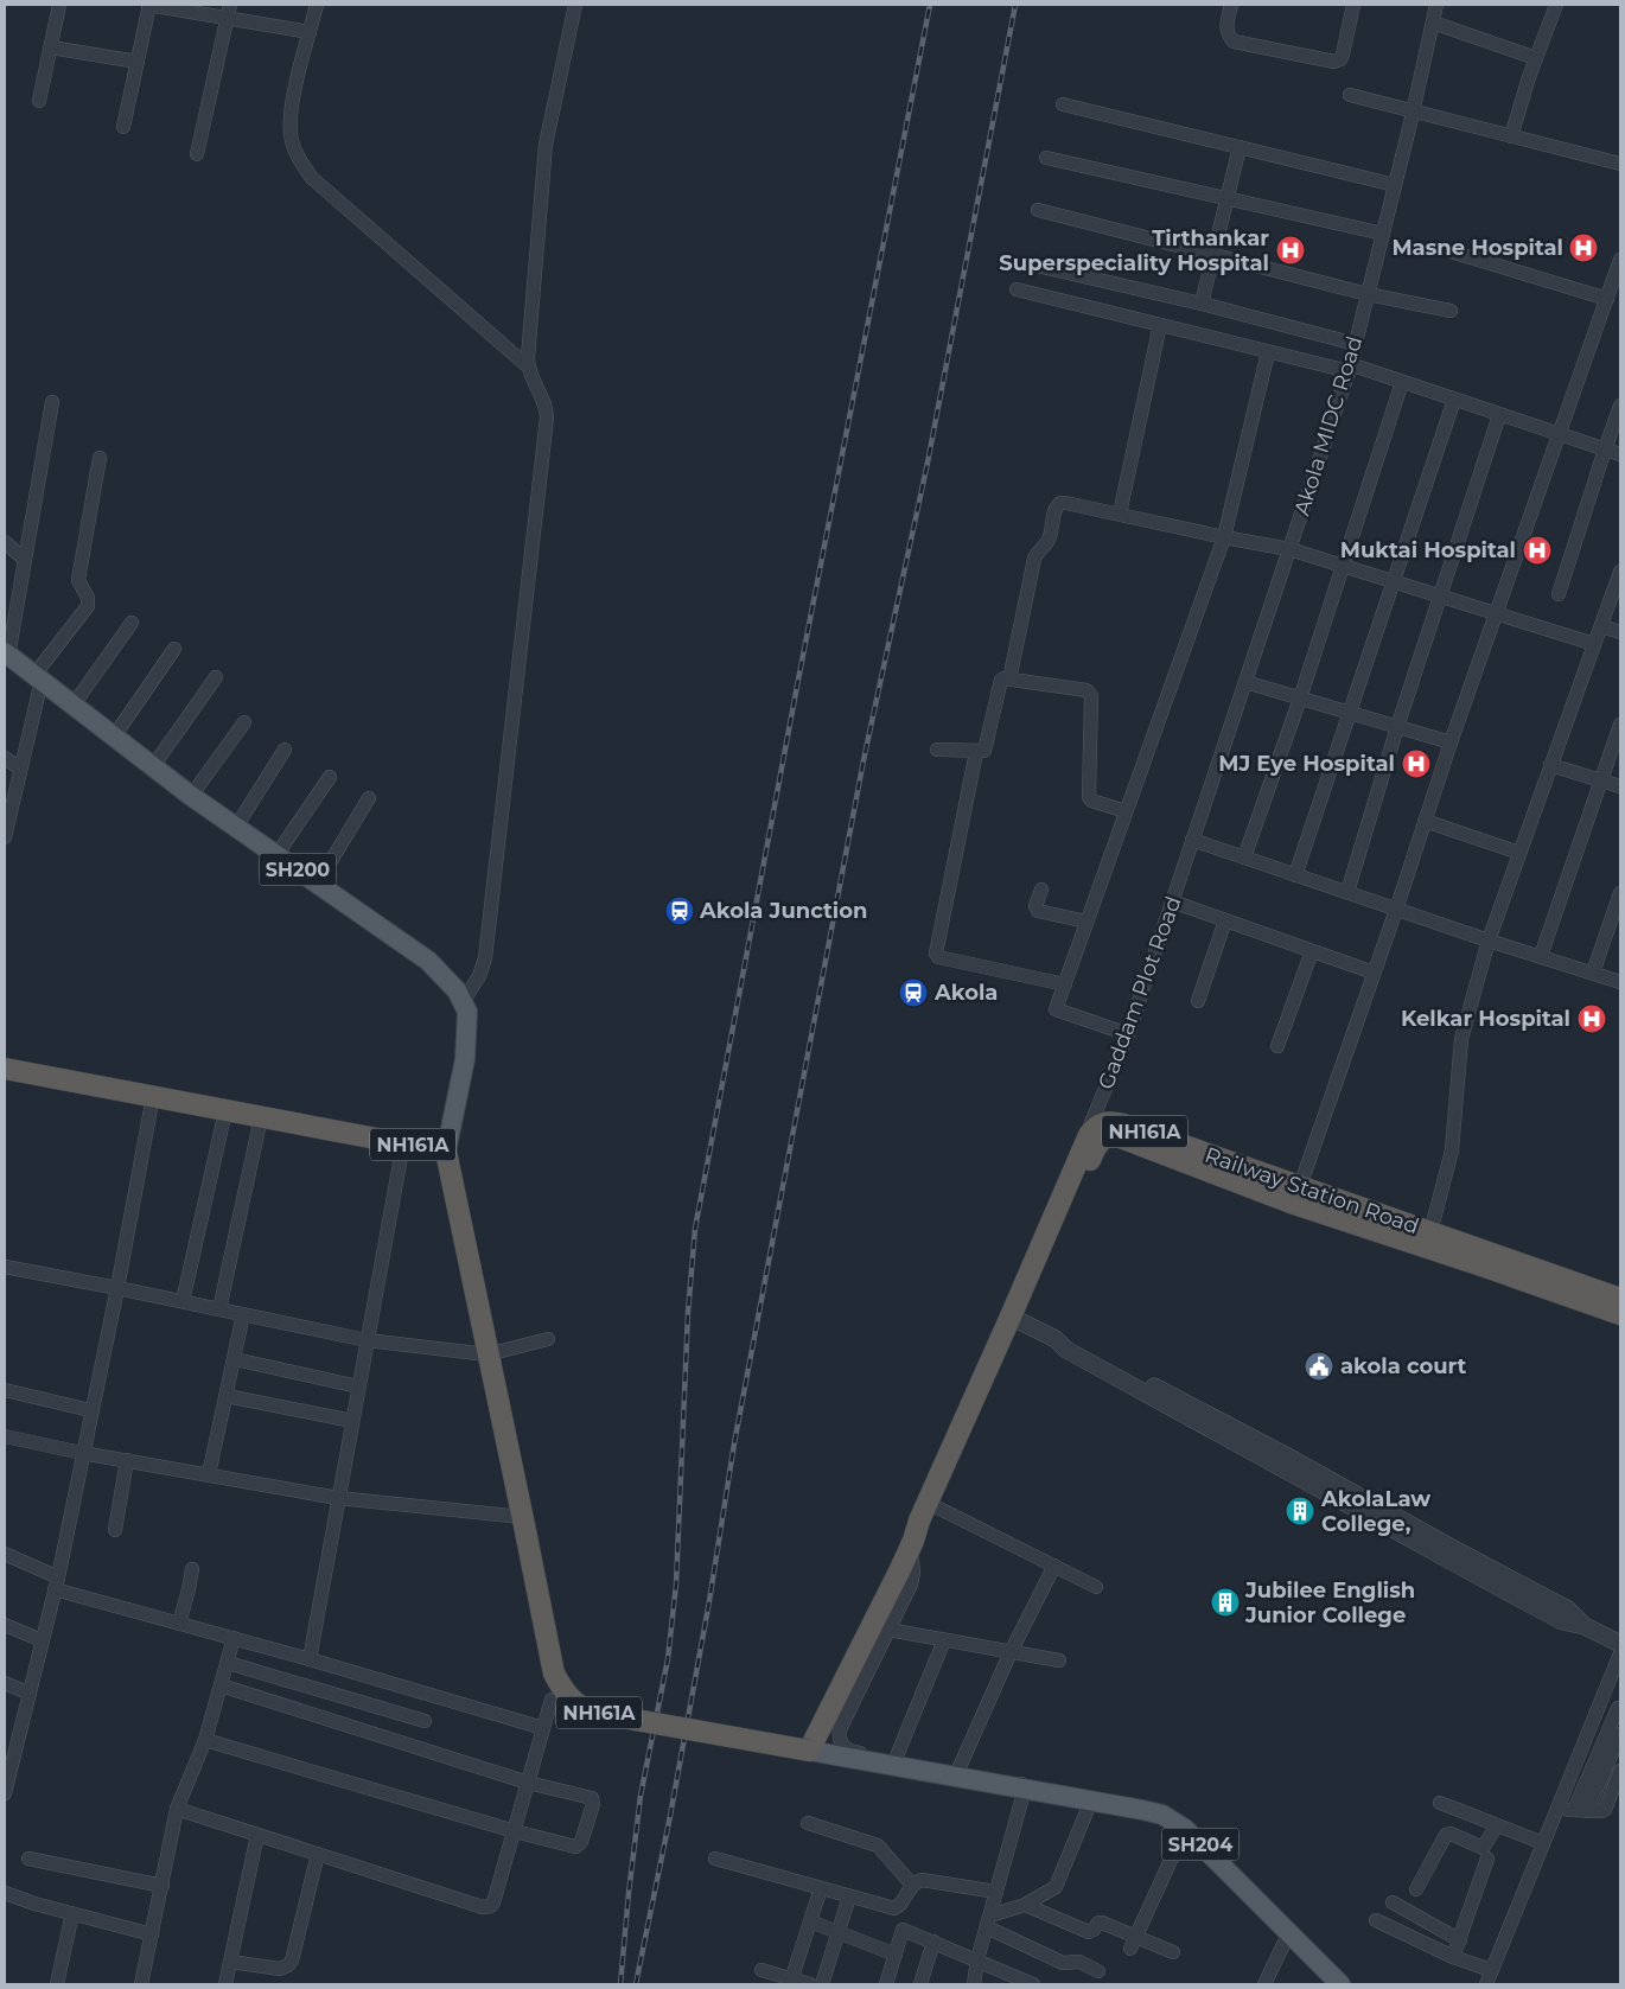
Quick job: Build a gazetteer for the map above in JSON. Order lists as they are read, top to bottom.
{
  "streets": {
    "highway": ["NH161A", "Railway Station Road"],
    "main road": ["SH200", "SH204"],
    "street": ["Akola MIDC Road", "Gaddam Plot Road"]
  },
  "crossings": [
    ["Akola MIDC Road", "Gaddam Plot Road"],
    ["SH200", "NH161A"],
    ["Gaddam Plot Road", "NH161A"],
    ["Gaddam Plot Road", "Railway Station Road"],
    ["NH161A", "Railway Station Road"],
    ["NH161A", "SH204"]
  ],
  "places": {
    "hospital": [
      "Masne Hospital",
      "Tirthankar Superspeciality Hospital",
      "Muktai Hospital",
      "MJ Eye Hospital",
      "Kelkar Hospital"
    ],
    "station": ["Akola Junction", "Akola"],
    "public building": ["akola court"],
    "building": ["AkolaLaw College,", "Jubilee English Junior College"]
  }
}
